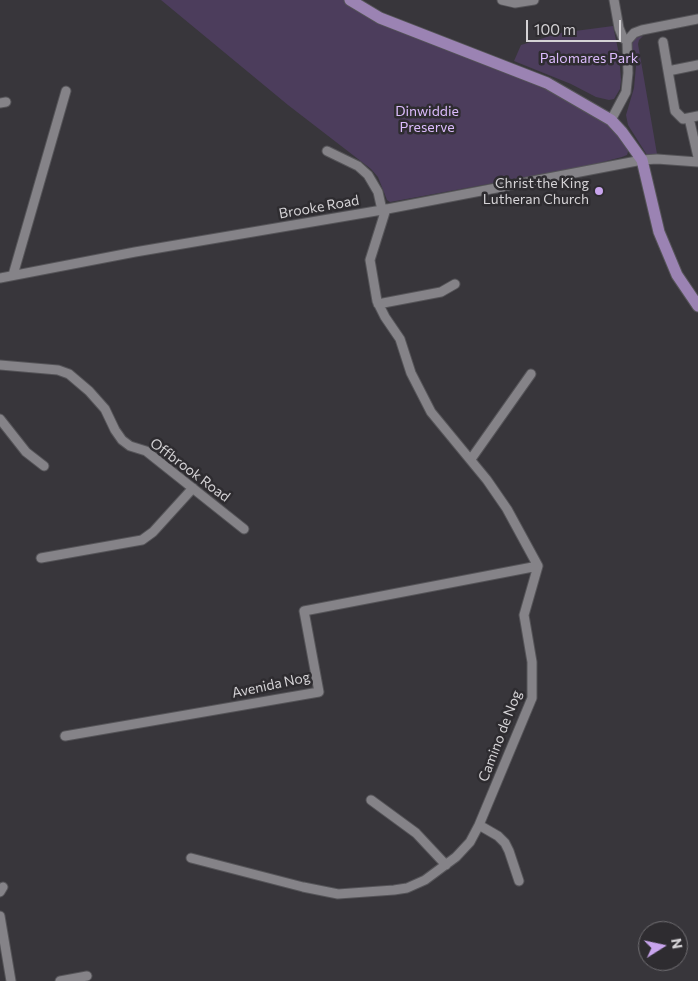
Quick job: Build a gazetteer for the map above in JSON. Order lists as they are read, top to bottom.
{
  "streets": {
    "street": [
      "Brooke Road",
      "Offbrook Road",
      "Avenida Nog",
      "Camino de Nog"
    ]
  },
  "crossings": [
    ["Avenida Nog", "Camino de Nog"]
  ],
  "parks": ["Palomares Park", "Dinwiddie Preserve"],
  "places": ["Christ the King Lutheran Church"],
  "scale_bar": "100 m",
  "north": "right"
}
